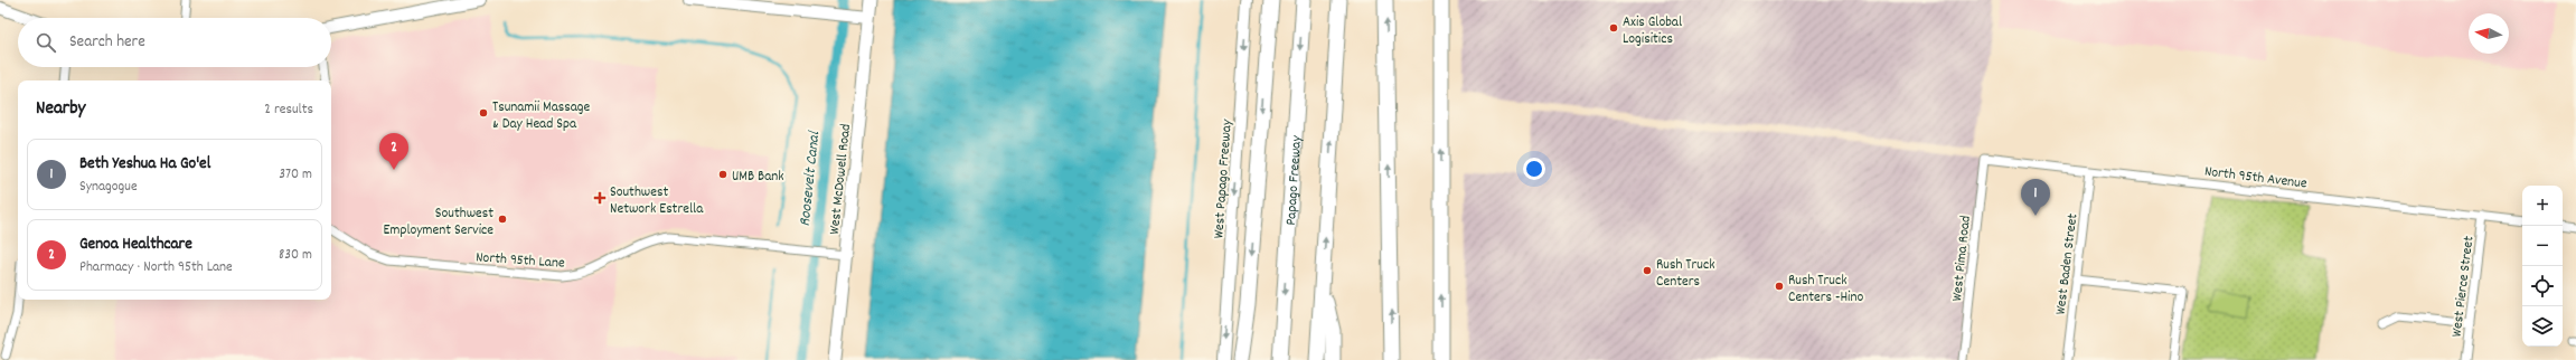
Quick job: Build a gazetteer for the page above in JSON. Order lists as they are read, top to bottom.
{
  "streets": {
    "highway": ["Papago Freeway"],
    "main road": ["West McDowell Road"],
    "street": [
      "North 95th Avenue",
      "West Papago Freeway",
      "North 95th Lane",
      "West Pima Road",
      "West Baden Street",
      "West Pierce Street"
    ]
  },
  "crossings": [
    ["North 95th Avenue", "West Pima Road"],
    ["North 95th Avenue", "West Baden Street"],
    ["North 95th Avenue", "West Pierce Street"],
    ["West McDowell Road", "North 95th Lane"]
  ],
  "one_way": ["West Papago Freeway"],
  "water": ["Roosevelt Canal"],
  "places": {
    "other": [
      "Axis Global Logisitics",
      "Tsunamii Massage & Day Head Spa",
      "UMB Bank",
      "Southwest Employment Service",
      "Rush Truck Centers",
      "Rush Truck Centers -Hino"
    ],
    "health": ["Southwest Network Estrella"]
  },
  "north": "left",
  "page": {
    "search": "Search here",
    "heading": ["Nearby", "2 results"],
    "pins": ["2", "1"],
    "list": [
      {
        "mark": "1",
        "name": "Beth Yeshua Ha Go'el",
        "note": "Synagogue",
        "value": "370 m"
      },
      {
        "mark": "2",
        "name": "Genoa Healthcare",
        "note": "Pharmacy · North 95th Lane",
        "value": "830 m"
      }
    ],
    "map_buttons": ["+", "−"]
  }
}
